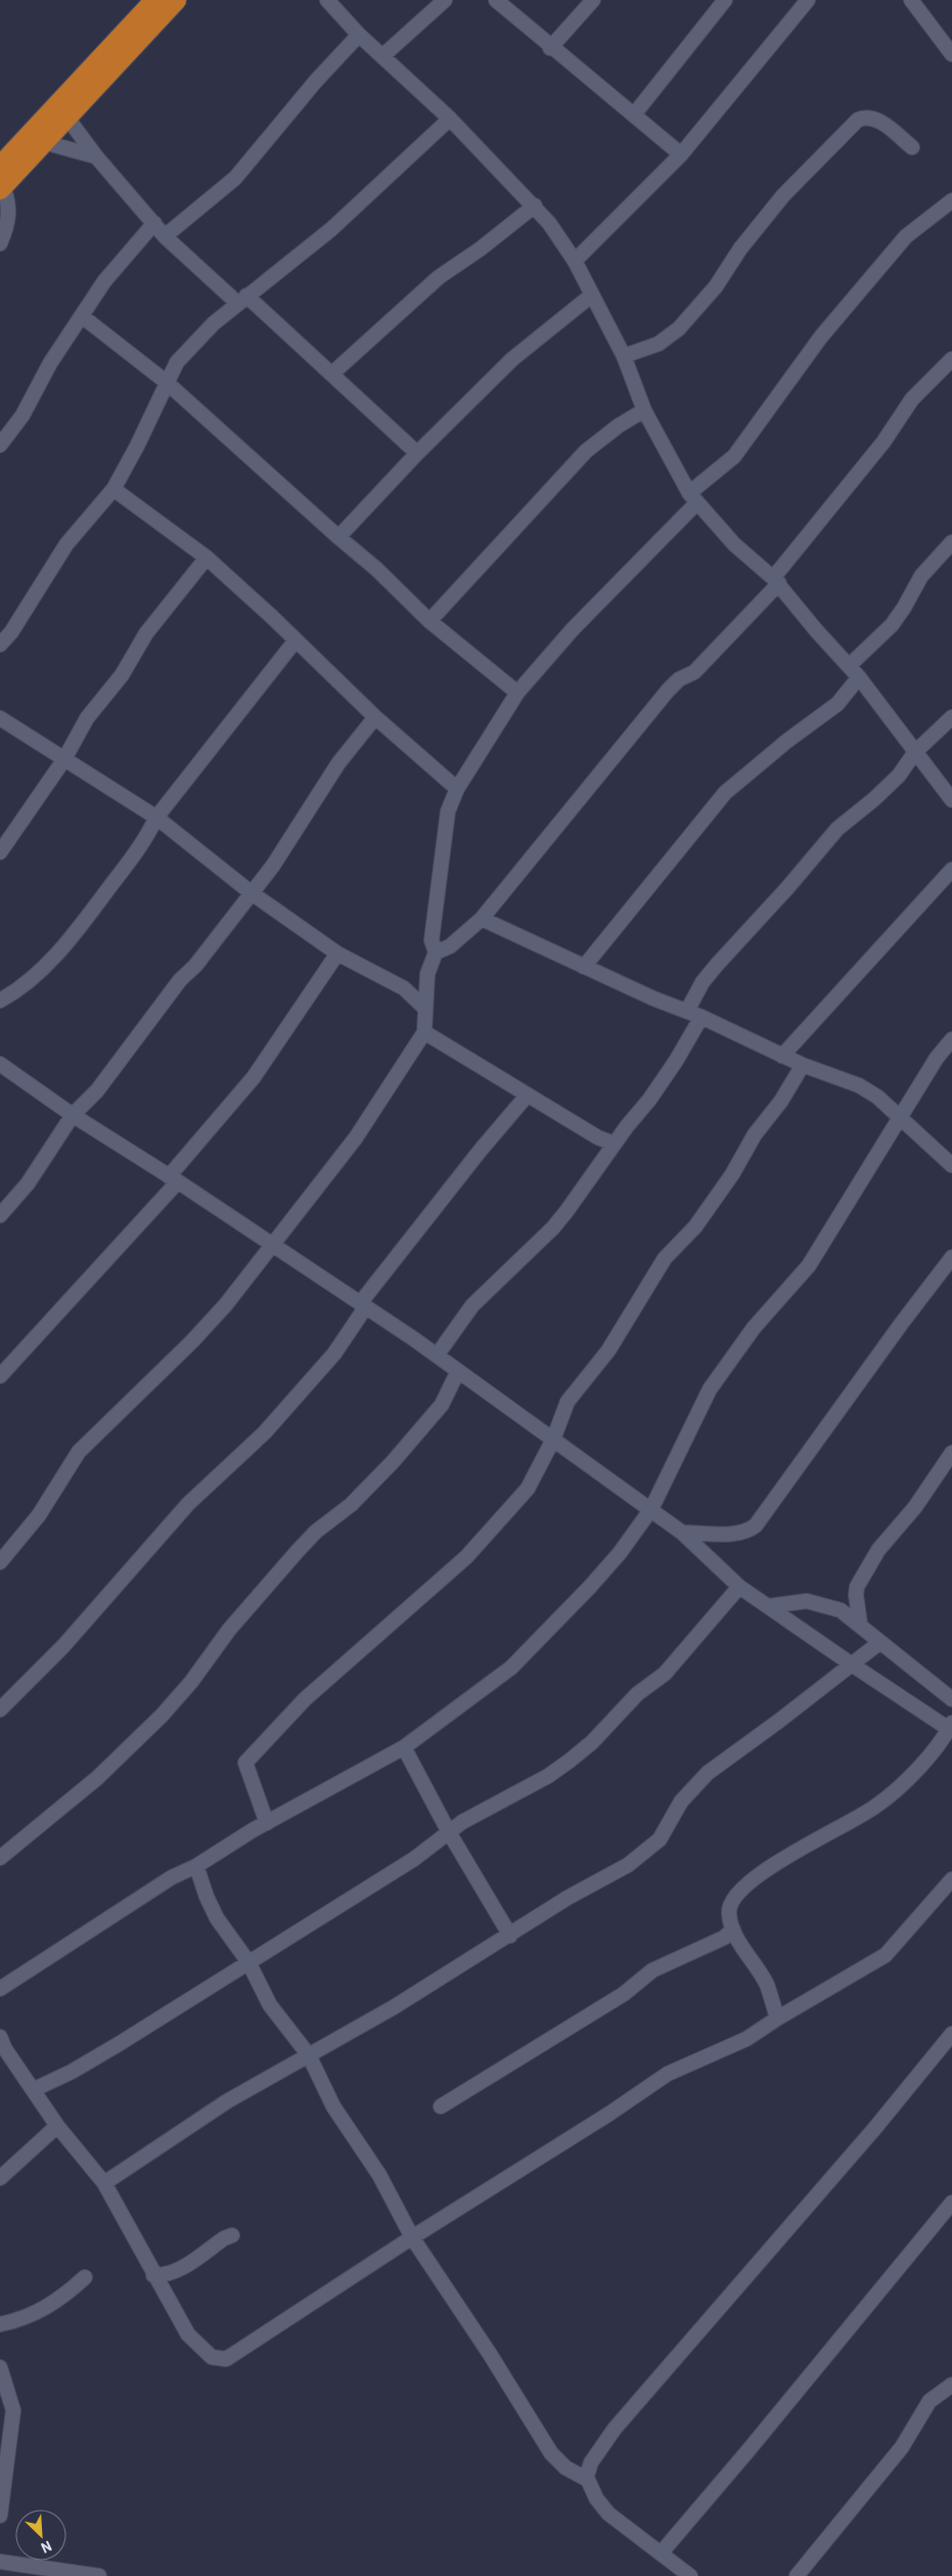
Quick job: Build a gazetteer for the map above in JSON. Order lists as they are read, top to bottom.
{
  "north": "bottom right"
}
